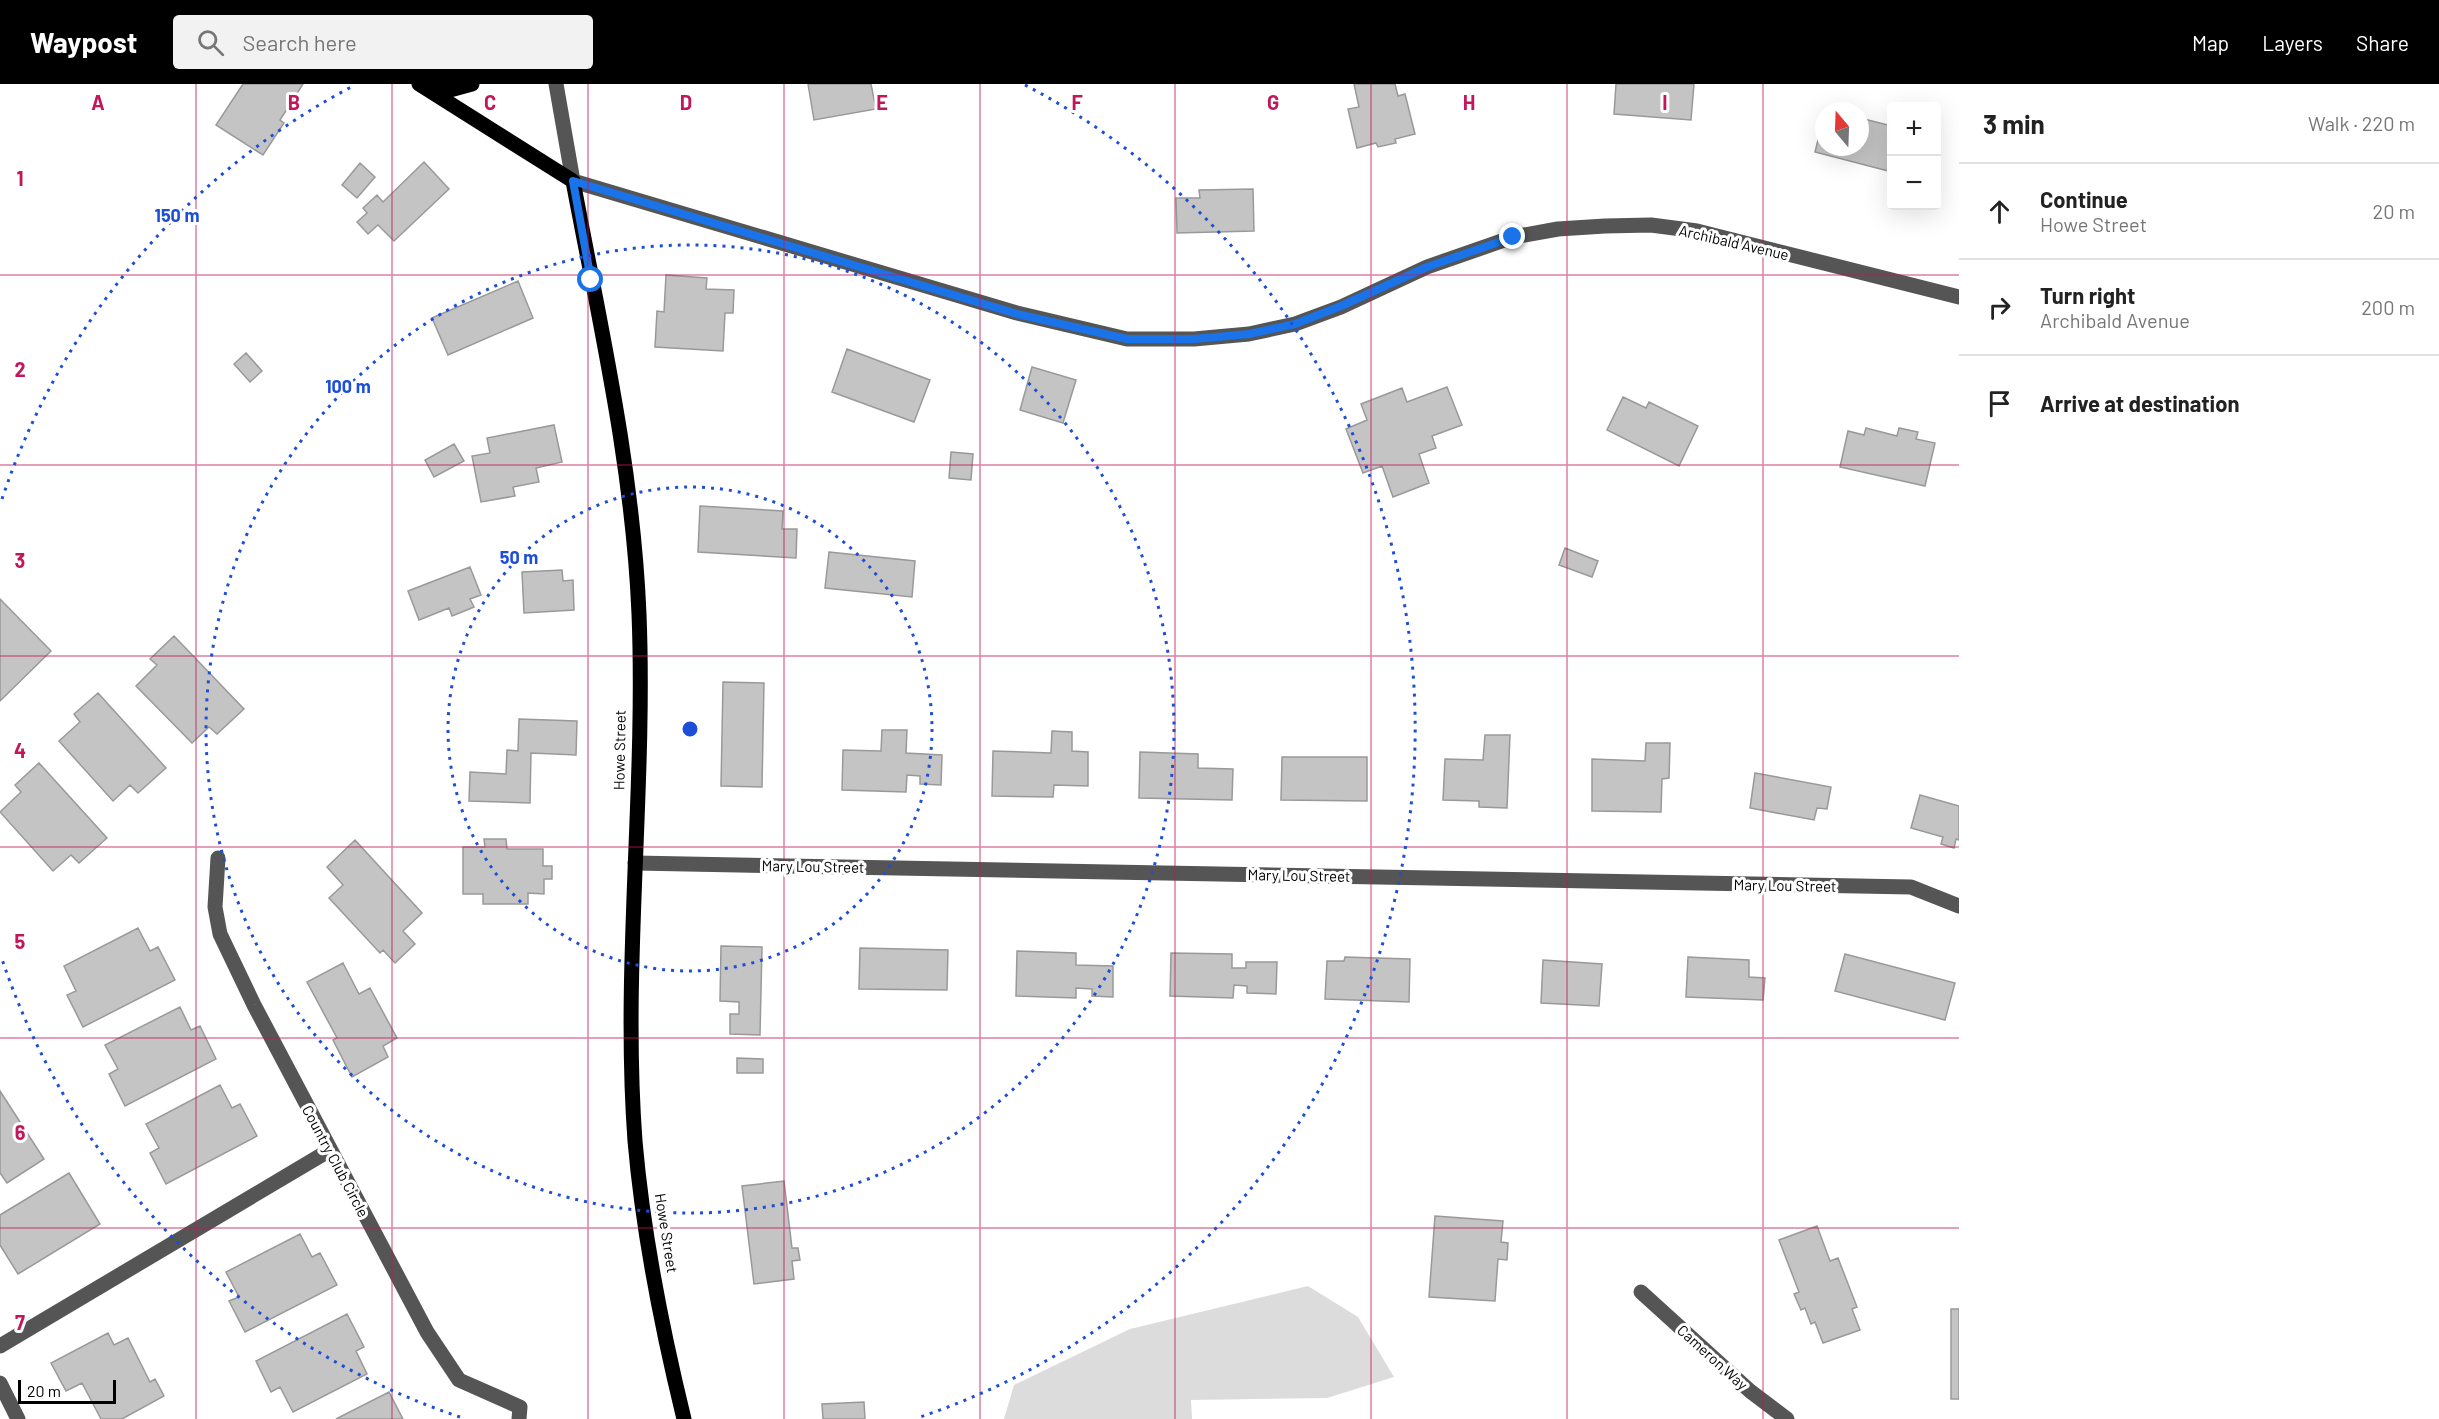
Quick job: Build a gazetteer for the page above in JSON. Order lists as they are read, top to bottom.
{
  "streets": {
    "main road": ["Howe Street"],
    "street": [
      "Archibald Avenue",
      "Mary Lou Street",
      "Country Club Circle",
      "Cameron Way"
    ]
  },
  "crossings": [
    ["Archibald Avenue", "Howe Street"],
    ["Howe Street", "Mary Lou Street"]
  ],
  "scale_bar": "20 m",
  "north": "top",
  "page": {
    "header": "Waypost",
    "search": "Search here",
    "nav": ["Map", "Layers", "Share"],
    "heading": ["3 min", "Walk · 220 m"],
    "map_buttons": ["+", "−"],
    "list": [
      ["Continue", "Howe Street", "20 m"],
      ["Turn right", "Archibald Avenue", "200 m"],
      "Arrive at destination"
    ],
    "scale": "20 m"
  },
  "grid": {
    "columns": [
      "A",
      "B",
      "C",
      "D",
      "E",
      "F",
      "G",
      "H",
      "I"
    ],
    "rows": [
      "1",
      "2",
      "3",
      "4",
      "5",
      "6",
      "7"
    ]
  },
  "rings": ["150 m", "100 m", "50 m"]
}
